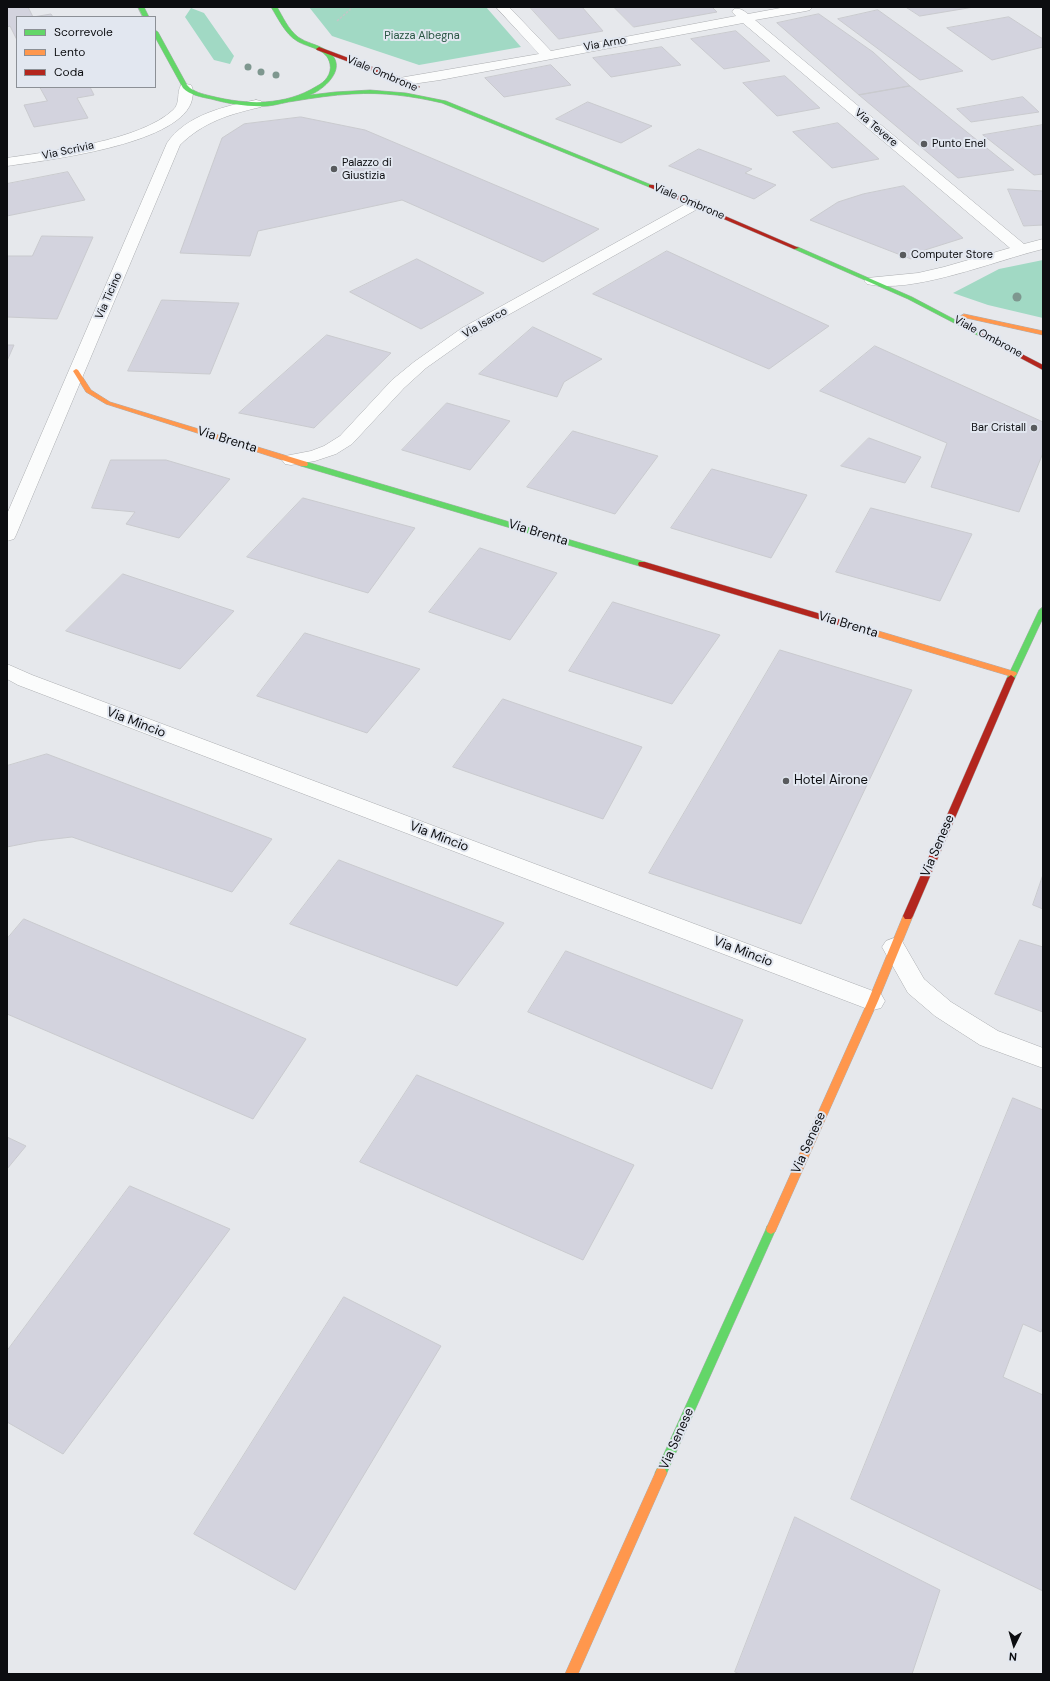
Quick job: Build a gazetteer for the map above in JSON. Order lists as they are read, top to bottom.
{
  "streets": {
    "main road": ["Viale Ombrone", "Via Brenta", "Via Senese"],
    "street": [
      "Via Arno",
      "Via Tevere",
      "Via Scrivia",
      "Via Ticino",
      "Via Isarco",
      "Via Mincio"
    ]
  },
  "crossings": [
    ["Via Arno", "Viale Ombrone"],
    ["Via Arno", "Via Tevere"],
    ["Viale Ombrone", "Via Scrivia"],
    ["Viale Ombrone", "Via Ticino"],
    ["Viale Ombrone", "Via Isarco"],
    ["Via Scrivia", "Via Ticino"],
    ["Via Ticino", "Via Brenta"],
    ["Via Isarco", "Via Brenta"],
    ["Via Brenta", "Via Senese"],
    ["Via Mincio", "Via Senese"]
  ],
  "parks": ["Piazza Albegna"],
  "places": [
    "Punto Enel",
    "Palazzo di Giustizia",
    "Computer Store",
    "Bar Cristall",
    "Hotel Airone"
  ],
  "legend": ["Scorrevole", "Lento", "Coda"],
  "north": "bottom"
}
